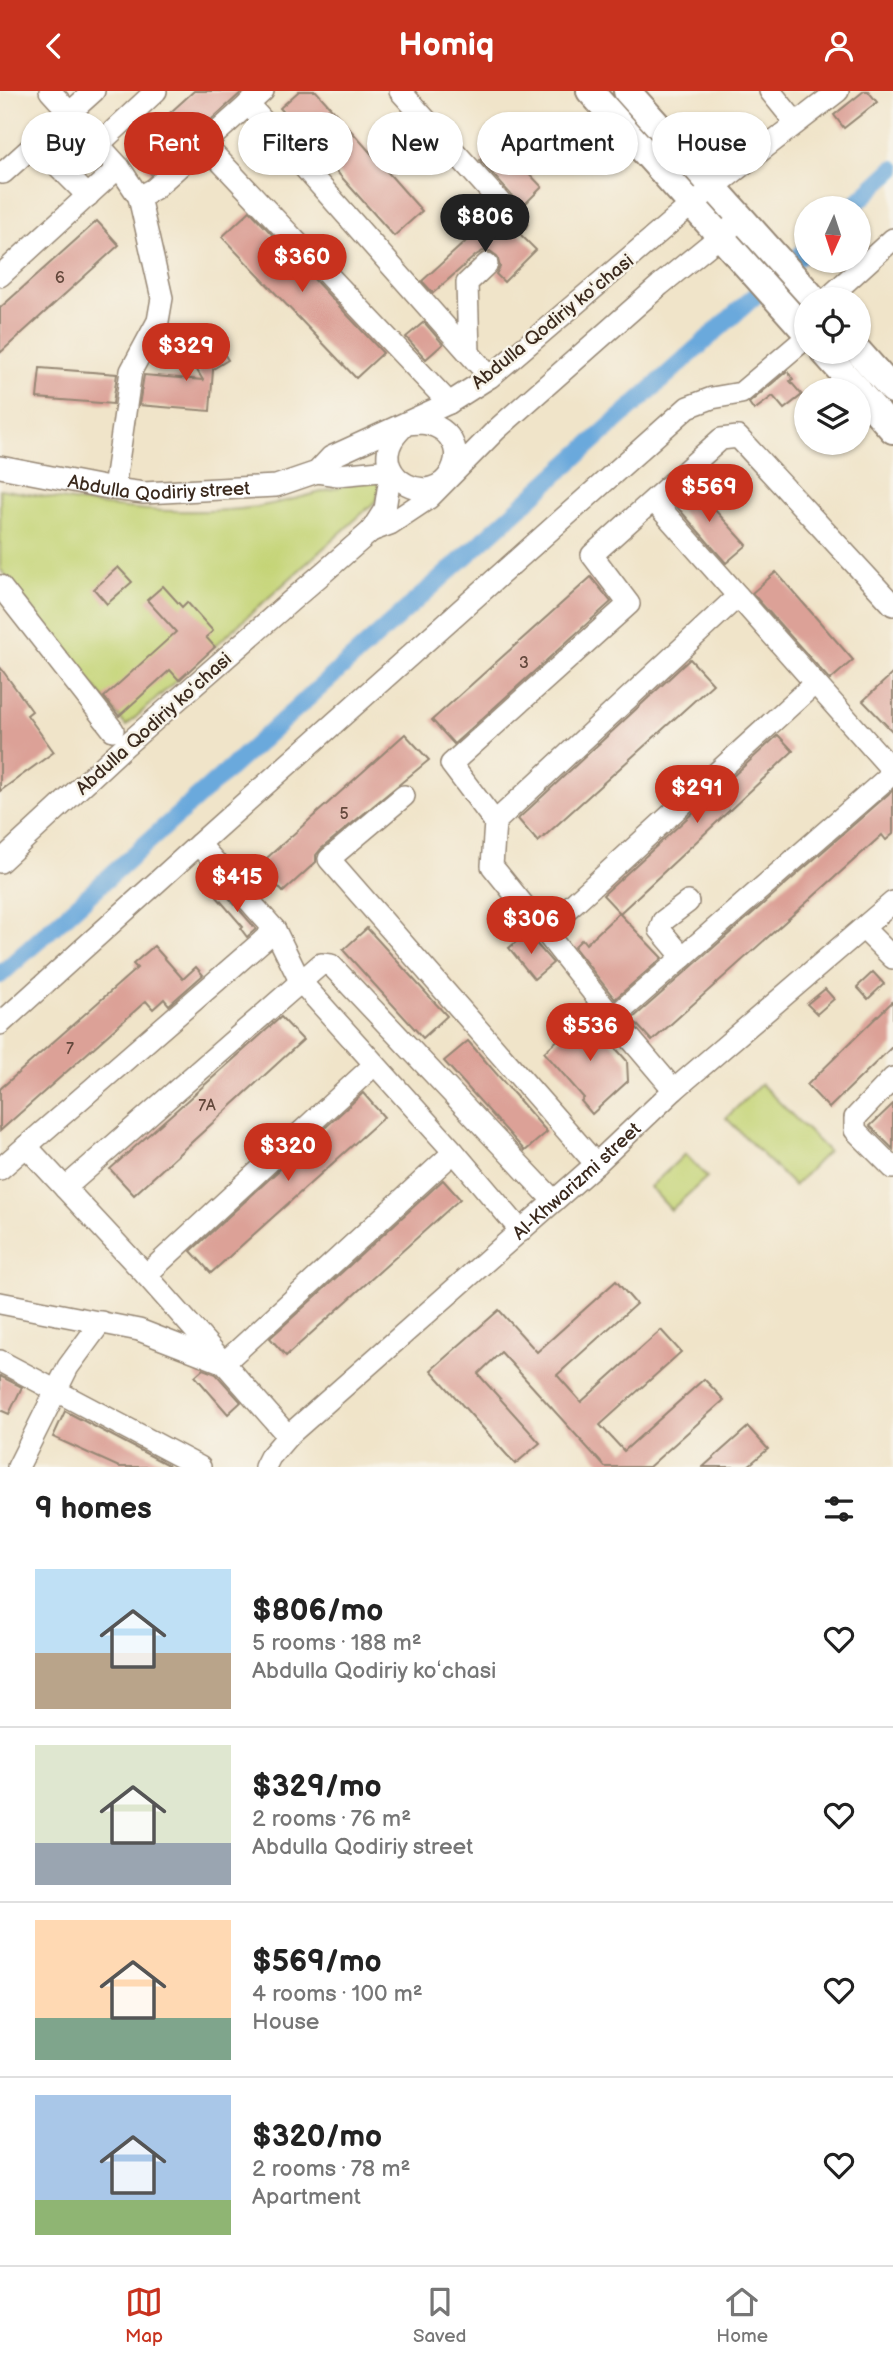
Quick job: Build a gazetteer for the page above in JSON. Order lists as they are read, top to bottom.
{
  "streets": {
    "street": ["Abdulla Qodiriy koʻchasi", "Abdulla Qodiriy street", "Al-Khwarizmi street"]
  },
  "crossings": [
    ["Abdulla Qodiriy koʻchasi", "Abdulla Qodiriy street"]
  ],
  "house_numbers": [
    "6",
    "3",
    "5",
    "7",
    "7А"
  ],
  "north": "bottom",
  "page": {
    "header": "Homiq",
    "chip": [
      "Buy",
      "Rent",
      "Filters",
      "New",
      "Apartment",
      "House"
    ],
    "price": [
      "$806",
      "$360",
      "$329",
      "$569",
      "$291",
      "$415",
      "$306",
      "$536",
      "$320"
    ],
    "heading": "9 homes",
    "list": [
      {
        "name": "$806/mo",
        "note": "5 rooms · 188 m² · Abdulla Qodiriy koʻchasi"
      },
      {
        "name": "$329/mo",
        "note": "2 rooms · 76 m² · Abdulla Qodiriy street"
      },
      {
        "name": "$569/mo",
        "note": "4 rooms · 100 m² · House"
      },
      {
        "name": "$320/mo",
        "note": "2 rooms · 78 m² · Apartment"
      }
    ],
    "tabs": ["Map", "Saved", "Home"]
  }
}
